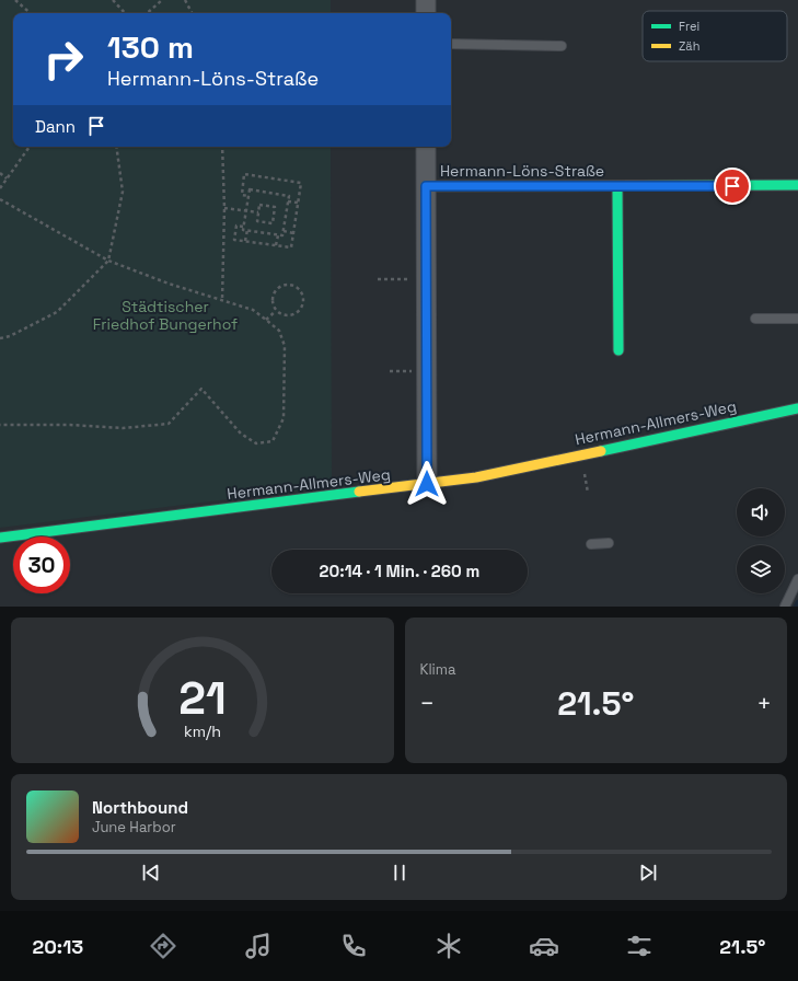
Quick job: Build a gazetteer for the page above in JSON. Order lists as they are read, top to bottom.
{
  "streets": {
    "street": ["Hermann-Löns-Straße", "Hermann-Allmers-Weg"]
  },
  "parks": ["Städtischer Friedhof Bungerhof"],
  "legend": ["Frei", "Zäh"],
  "page": {
    "turn": ["130 m", "Hermann-Löns-Straße"],
    "then": "Dann",
    "limit": "30",
    "trip": "20:14 · 1 Min. · 260 m",
    "tile": "Klima",
    "heat": ["−", "21.5°", "+"],
    "song": ["Northbound", "June Harbor"],
    "tabs": ["20:13", "21.5°"],
    "gauge": ["21", "km/h"]
  }
}
